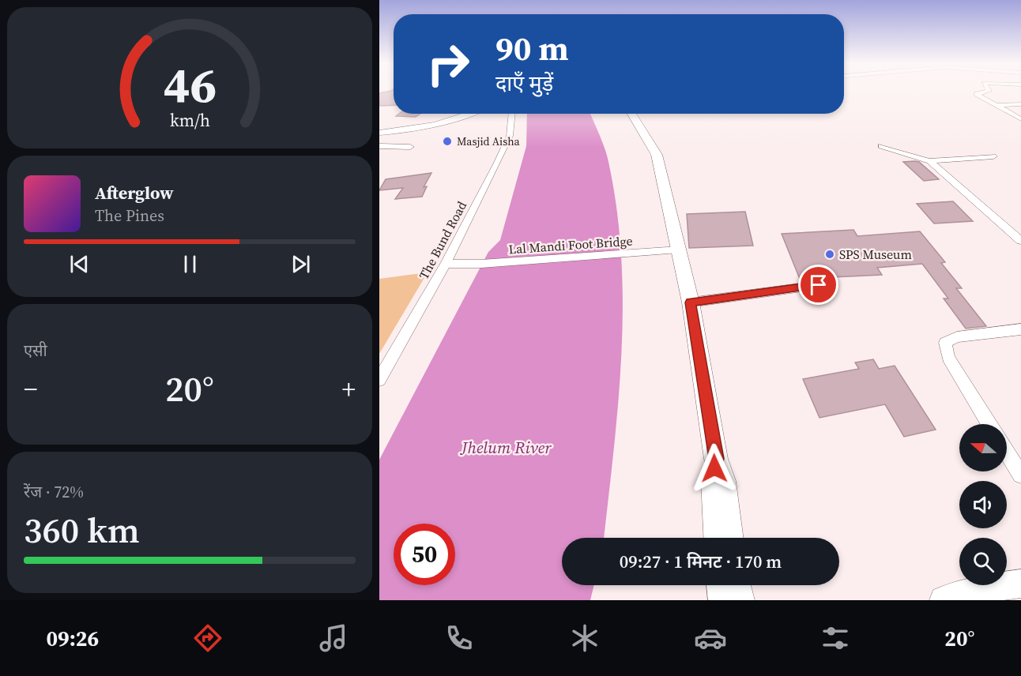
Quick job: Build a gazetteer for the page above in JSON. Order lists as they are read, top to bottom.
{
  "streets": {
    "street": ["The Bund Road", "Lal Mandi Foot Bridge"]
  },
  "crossings": [
    ["The Bund Road", "Lal Mandi Foot Bridge"]
  ],
  "water": ["Jhelum River"],
  "places": ["Masjid Aisha", "SPS Museum"],
  "north": "left",
  "page": {
    "turn": ["90 m", "दाएँ मुड़ें"],
    "song": ["Afterglow", "The Pines"],
    "tile": [
      "एसी",
      ["रेंज · 72%", "360 km"]
    ],
    "heat": ["−", "20°", "+"],
    "limit": "50",
    "trip": "09:27 · 1 मिनट · 170 m",
    "tabs": ["09:26", "20°"],
    "gauge": ["46", "km/h"]
  }
}
